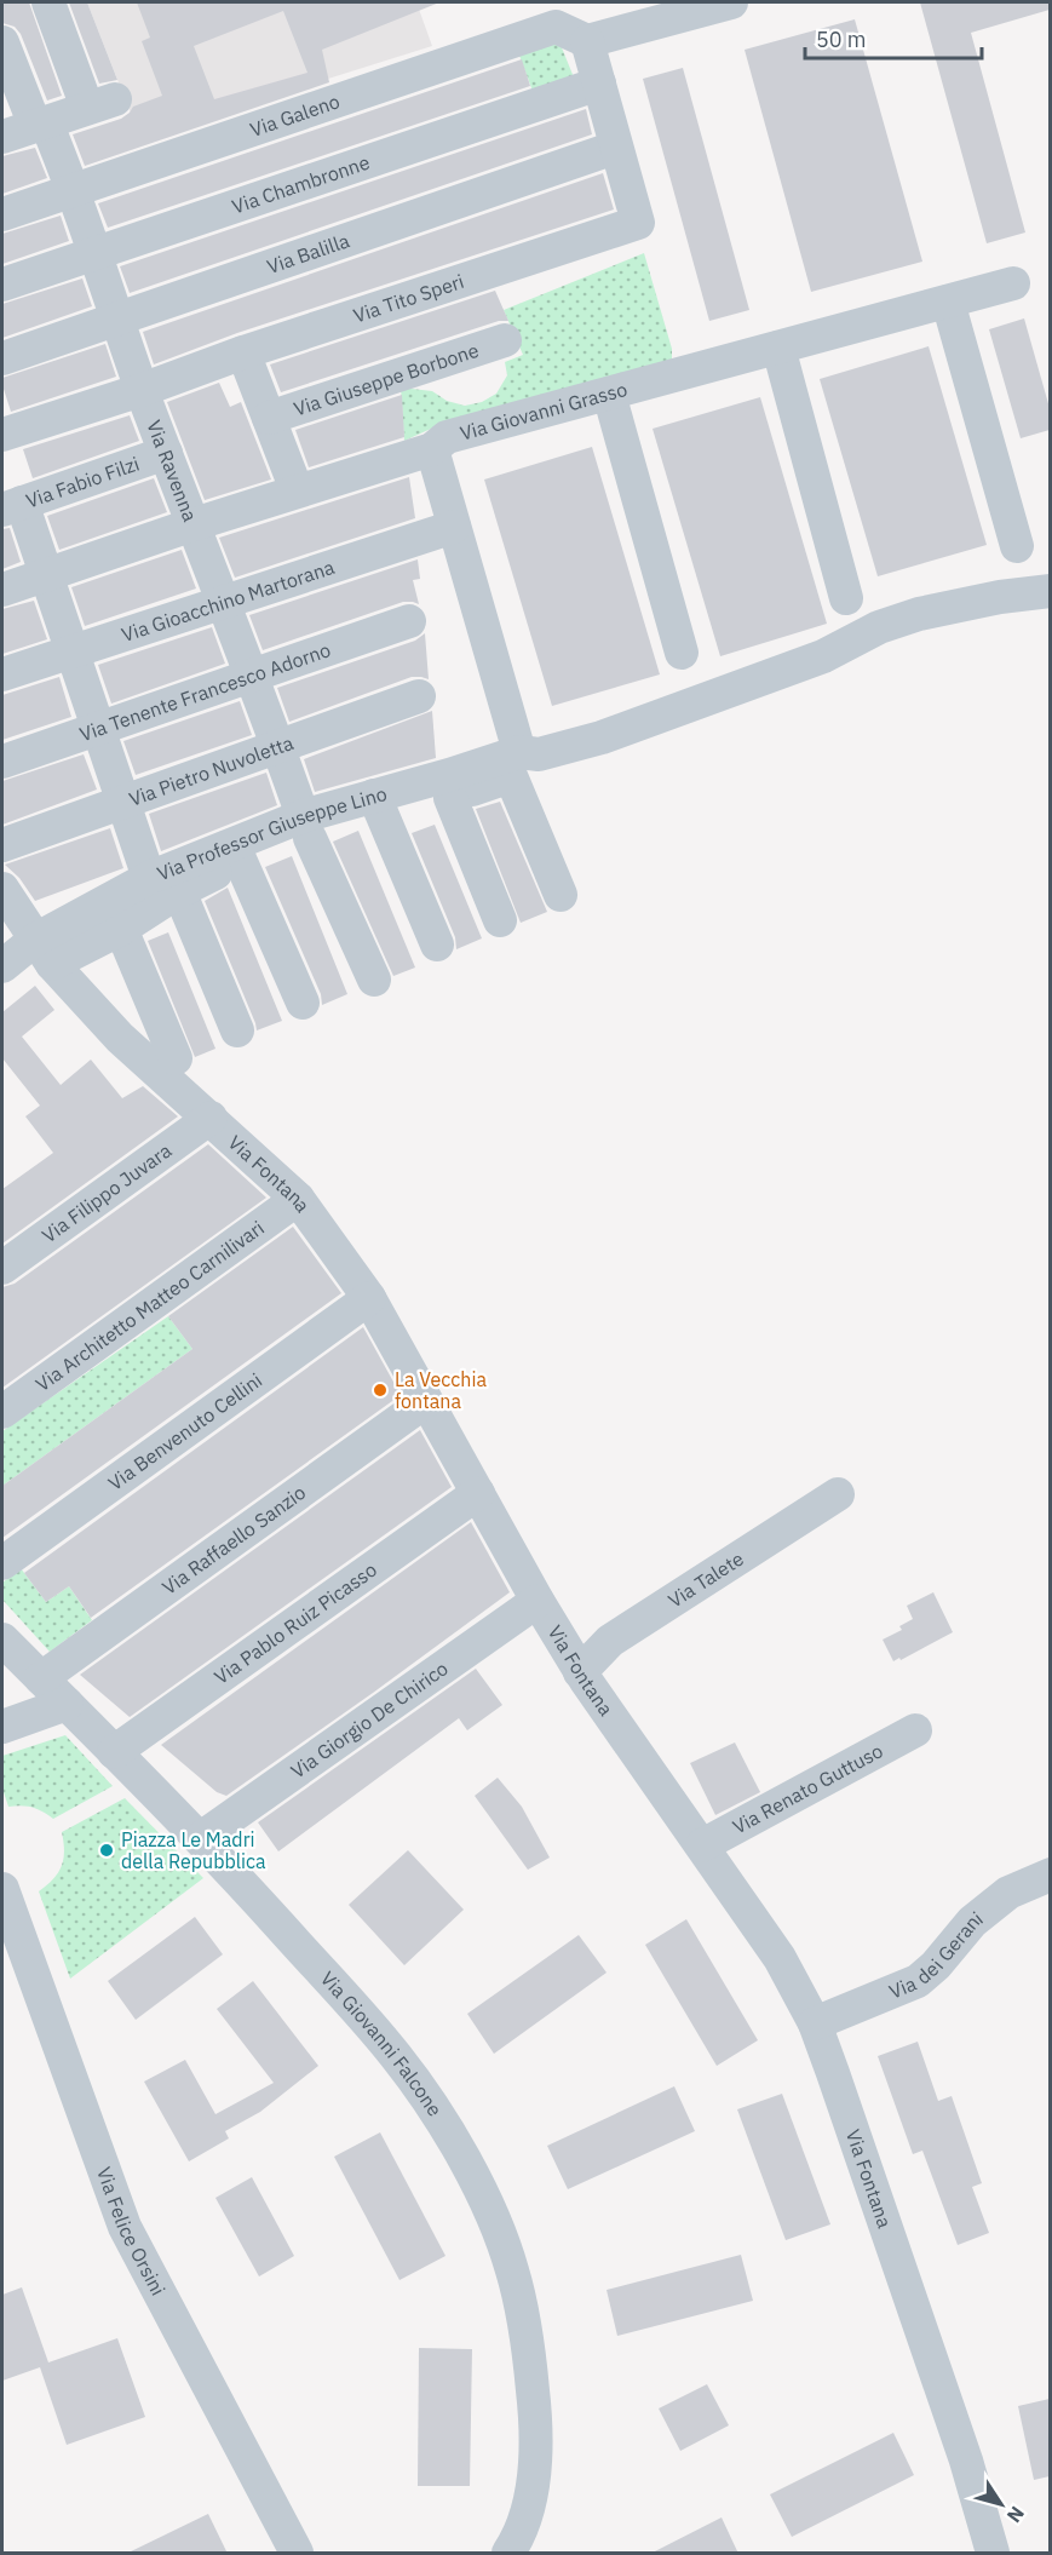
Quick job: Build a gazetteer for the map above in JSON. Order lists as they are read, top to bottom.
{
  "streets": {
    "street": [
      "Via Galeno",
      "Via Chambronne",
      "Via Balilla",
      "Via Tito Speri",
      "Via Giuseppe Borbone",
      "Via Giovanni Grasso",
      "Via Ravenna",
      "Via Fabio Filzi",
      "Via Gioacchino Martorana",
      "Via Tenente Francesco Adorno",
      "Via Pietro Nuvoletta",
      "Via Professor Giuseppe Lino",
      "Via Fontana",
      "Via Filippo Juvara",
      "Via Architetto Matteo Carnilivari",
      "Via Benvenuto Cellini",
      "Via Raffaello Sanzio",
      "Via Talete",
      "Via Pablo Ruiz Picasso",
      "Via Giorgio De Chirico",
      "Via Renato Guttuso",
      "Via dei Gerani",
      "Via Giovanni Falcone",
      "Via Felice Orsini"
    ]
  },
  "crossings": [
    ["Via Galeno", "Via Tito Speri"],
    ["Via Galeno", "Via Ravenna"],
    ["Via Chambronne", "Via Tito Speri"],
    ["Via Chambronne", "Via Ravenna"],
    ["Via Balilla", "Via Tito Speri"],
    ["Via Balilla", "Via Ravenna"],
    ["Via Tito Speri", "Via Ravenna"],
    ["Via Giovanni Grasso", "Via Ravenna"],
    ["Via Ravenna", "Via Fabio Filzi"],
    ["Via Ravenna", "Via Gioacchino Martorana"],
    ["Via Ravenna", "Via Tenente Francesco Adorno"],
    ["Via Ravenna", "Via Pietro Nuvoletta"],
    ["Via Ravenna", "Via Professor Giuseppe Lino"],
    ["Via Professor Giuseppe Lino", "Via Fontana"],
    ["Via Fontana", "Via Filippo Juvara"],
    ["Via Fontana", "Via Architetto Matteo Carnilivari"],
    ["Via Fontana", "Via Benvenuto Cellini"],
    ["Via Fontana", "Via Raffaello Sanzio"],
    ["Via Fontana", "Via Talete"],
    ["Via Fontana", "Via Pablo Ruiz Picasso"],
    ["Via Fontana", "Via Giorgio De Chirico"],
    ["Via Fontana", "Via Renato Guttuso"],
    ["Via Fontana", "Via dei Gerani"],
    ["Via Raffaello Sanzio", "Via Giovanni Falcone"],
    ["Via Pablo Ruiz Picasso", "Via Giovanni Falcone"],
    ["Via Giorgio De Chirico", "Via Giovanni Falcone"]
  ],
  "places": ["La Vecchia fontana", "Piazza Le Madri della Repubblica"],
  "scale_bar": "50 m",
  "north": "bottom right"
}
